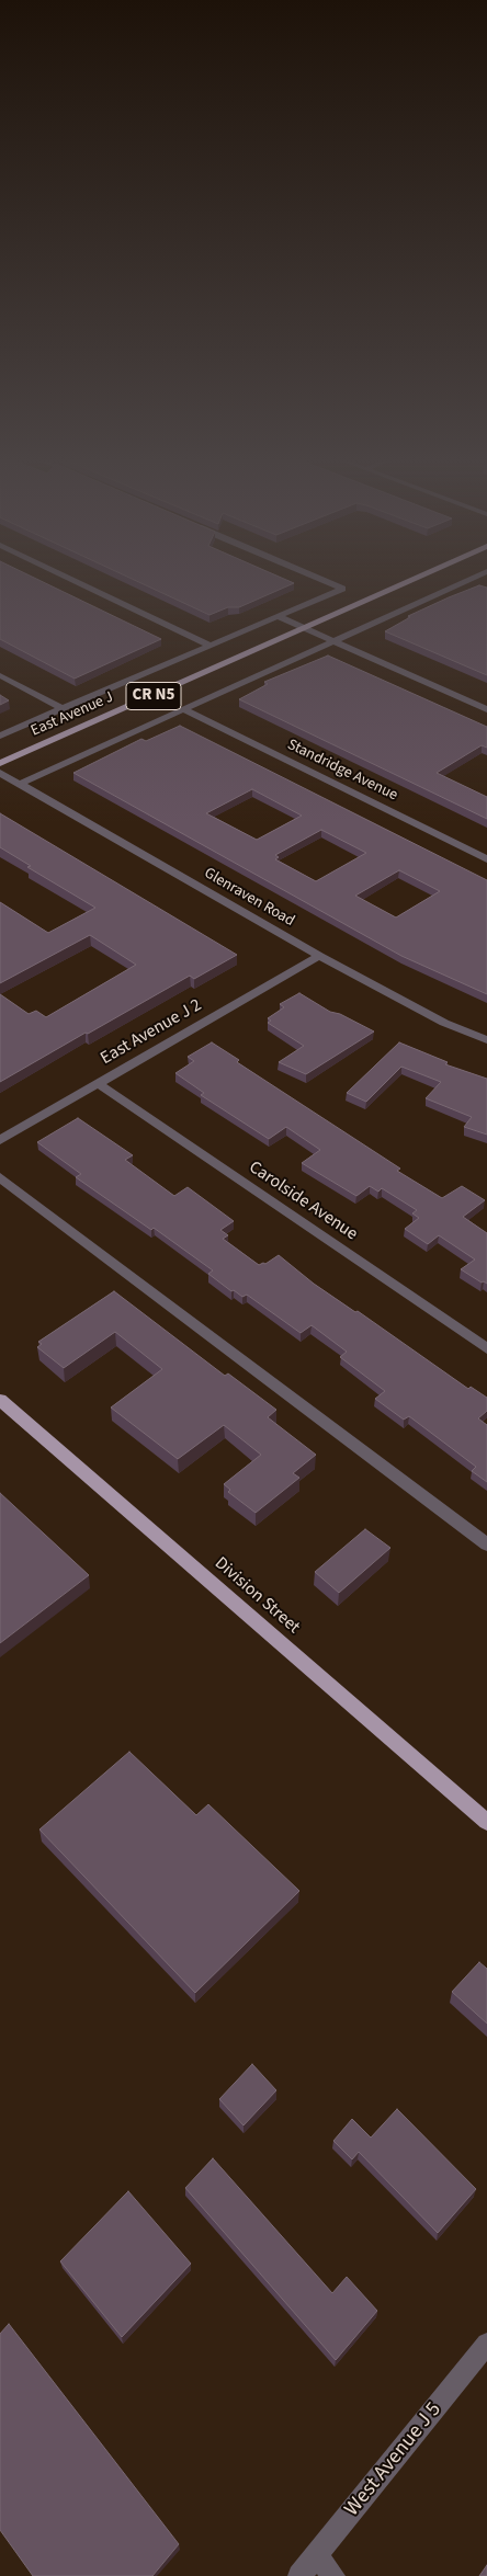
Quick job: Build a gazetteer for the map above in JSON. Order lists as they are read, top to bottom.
{
  "streets": {
    "main road": ["CR N5", "East Avenue J", "Division Street"],
    "street": [
      "Standridge Avenue",
      "Glenraven Road",
      "East Avenue J 2",
      "Carolside Avenue",
      "West Avenue J 5"
    ]
  },
  "crossings": [
    ["Glenraven Road", "East Avenue J 2"],
    ["East Avenue J 2", "Carolside Avenue"]
  ]
}
